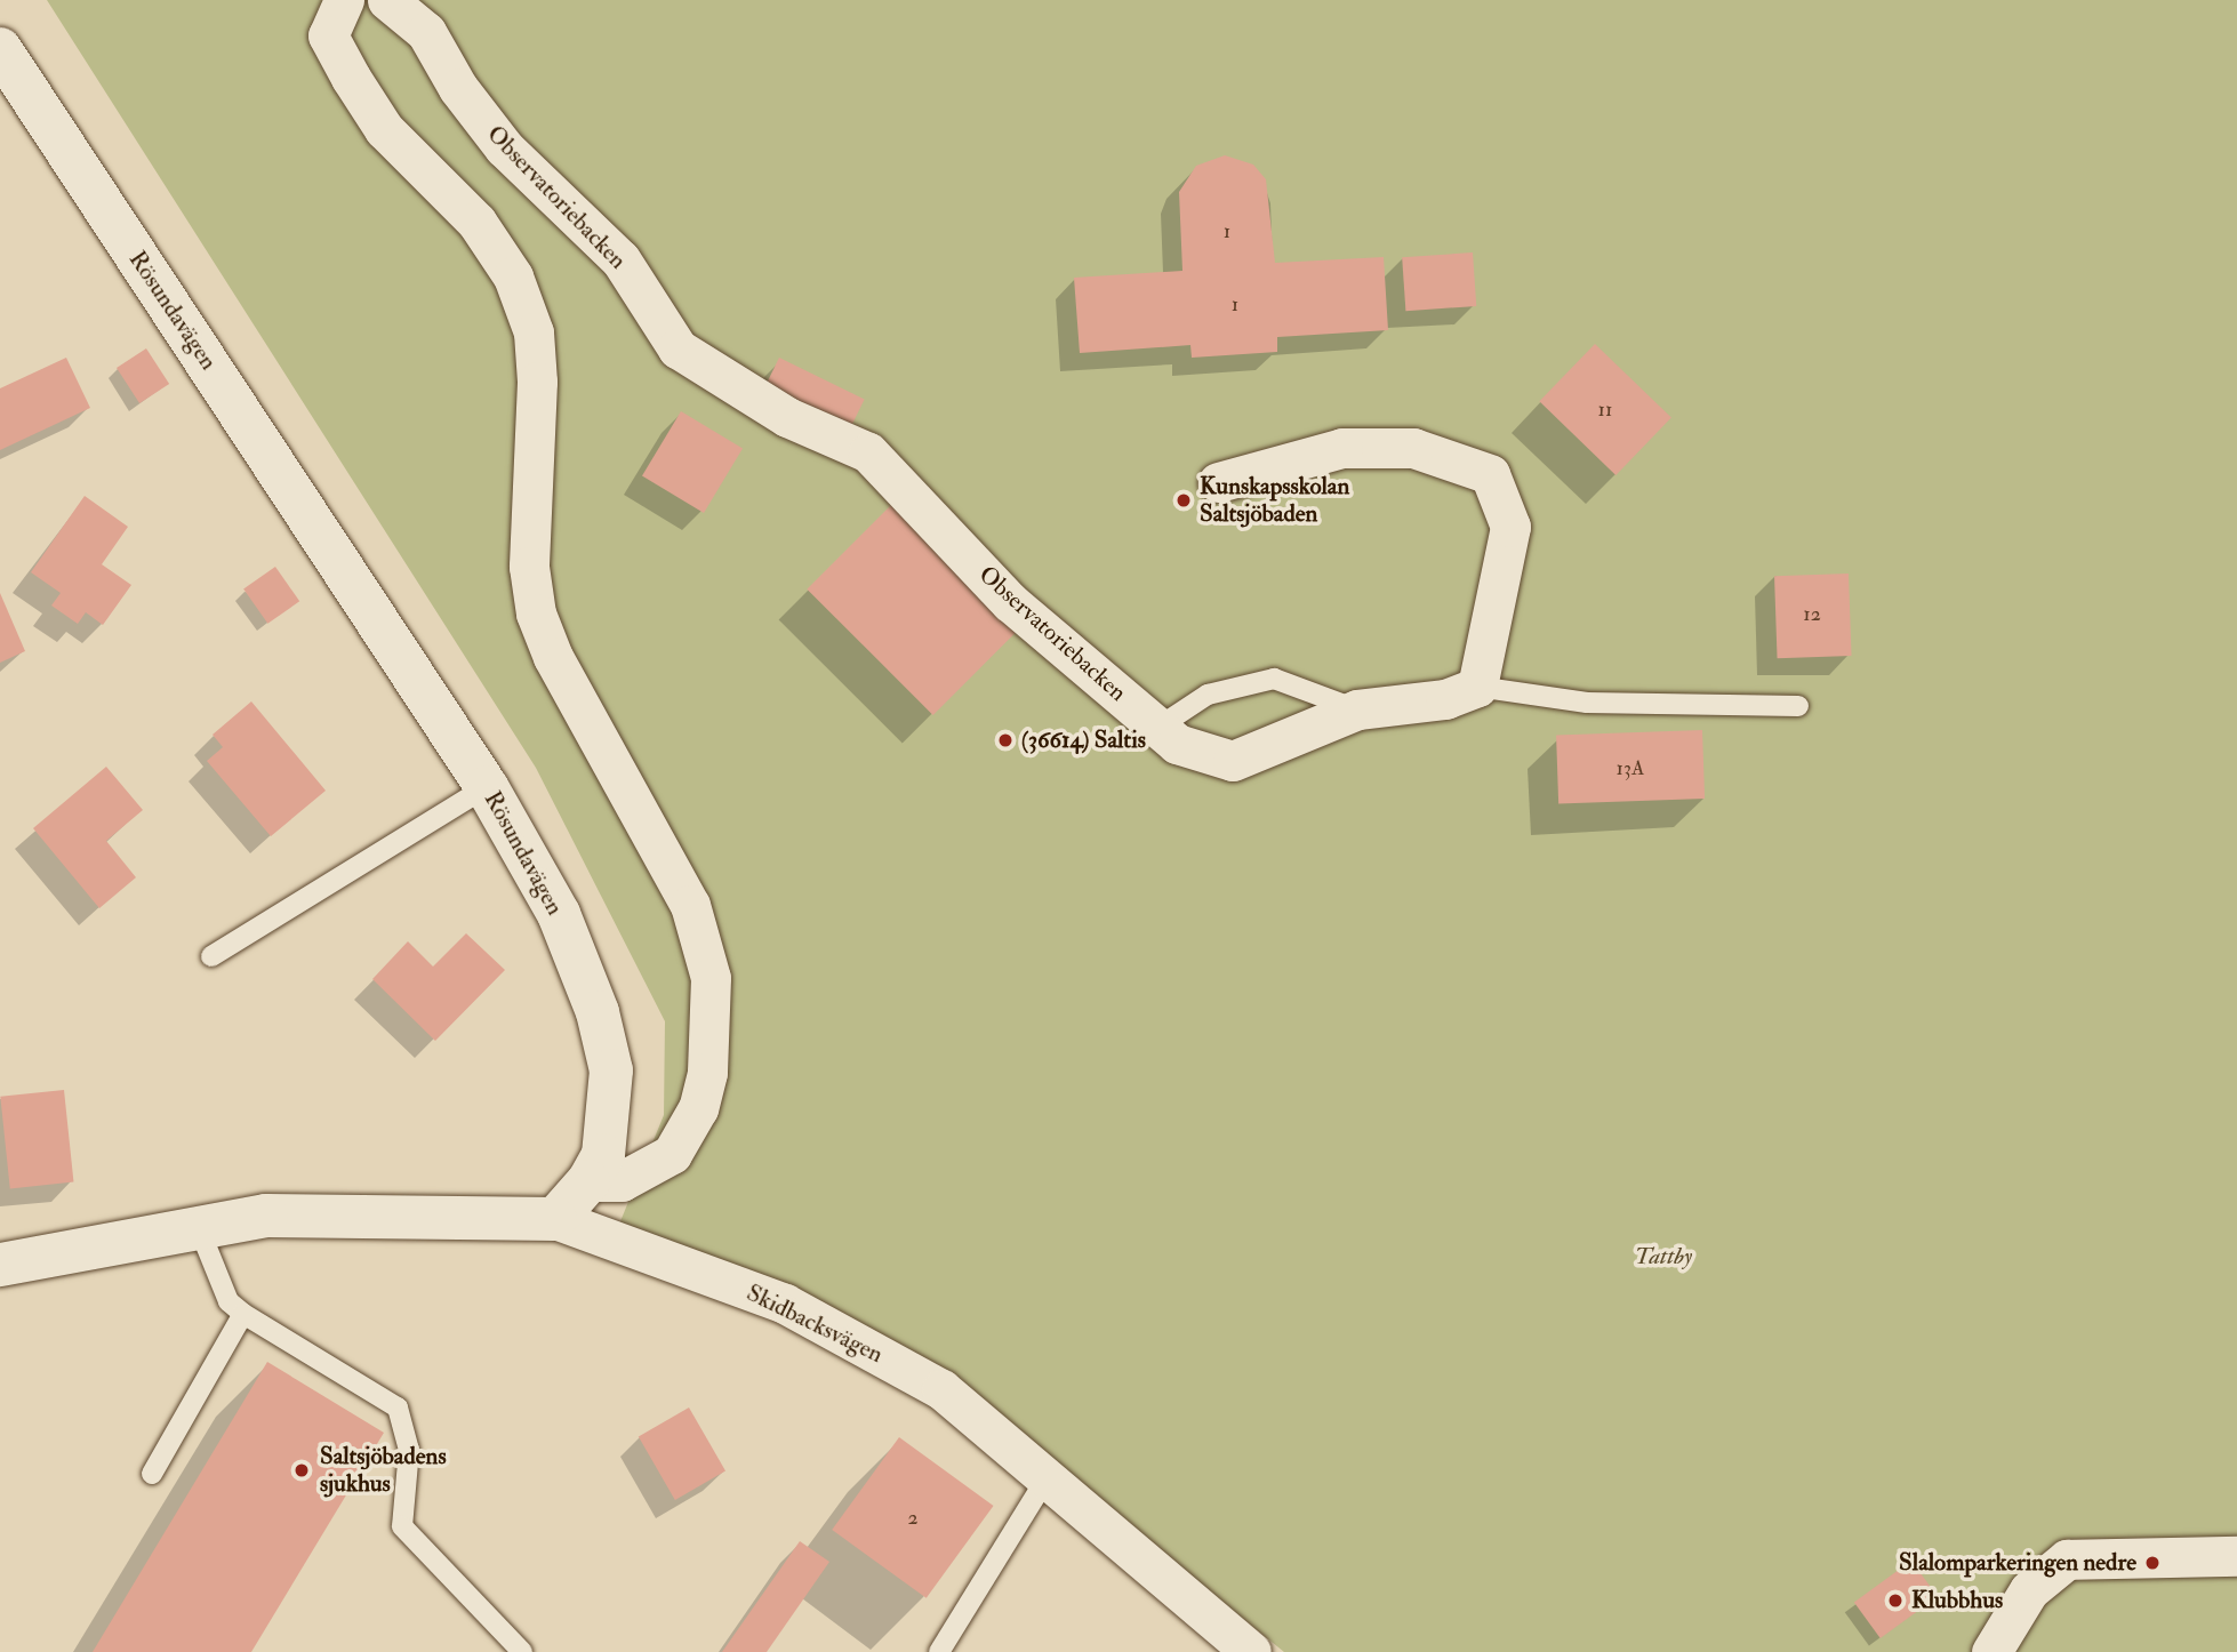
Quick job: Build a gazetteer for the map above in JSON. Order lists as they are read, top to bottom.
{
  "streets": {
    "street": ["Observatoriebacken", "Rösundavägen", "Skidbacksvägen"]
  },
  "crossings": [
    ["Rösundavägen", "Skidbacksvägen"]
  ],
  "parks": ["Tattby"],
  "places": [
    "Kunskapsskolan Saltsjöbaden",
    "(36614) Saltis",
    "Saltsjöbadens sjukhus",
    "Slalomparkeringen nedre",
    "Klubbhus"
  ],
  "house_numbers": [
    "1",
    "1",
    "11",
    "12",
    "13A",
    "2"
  ]
}
